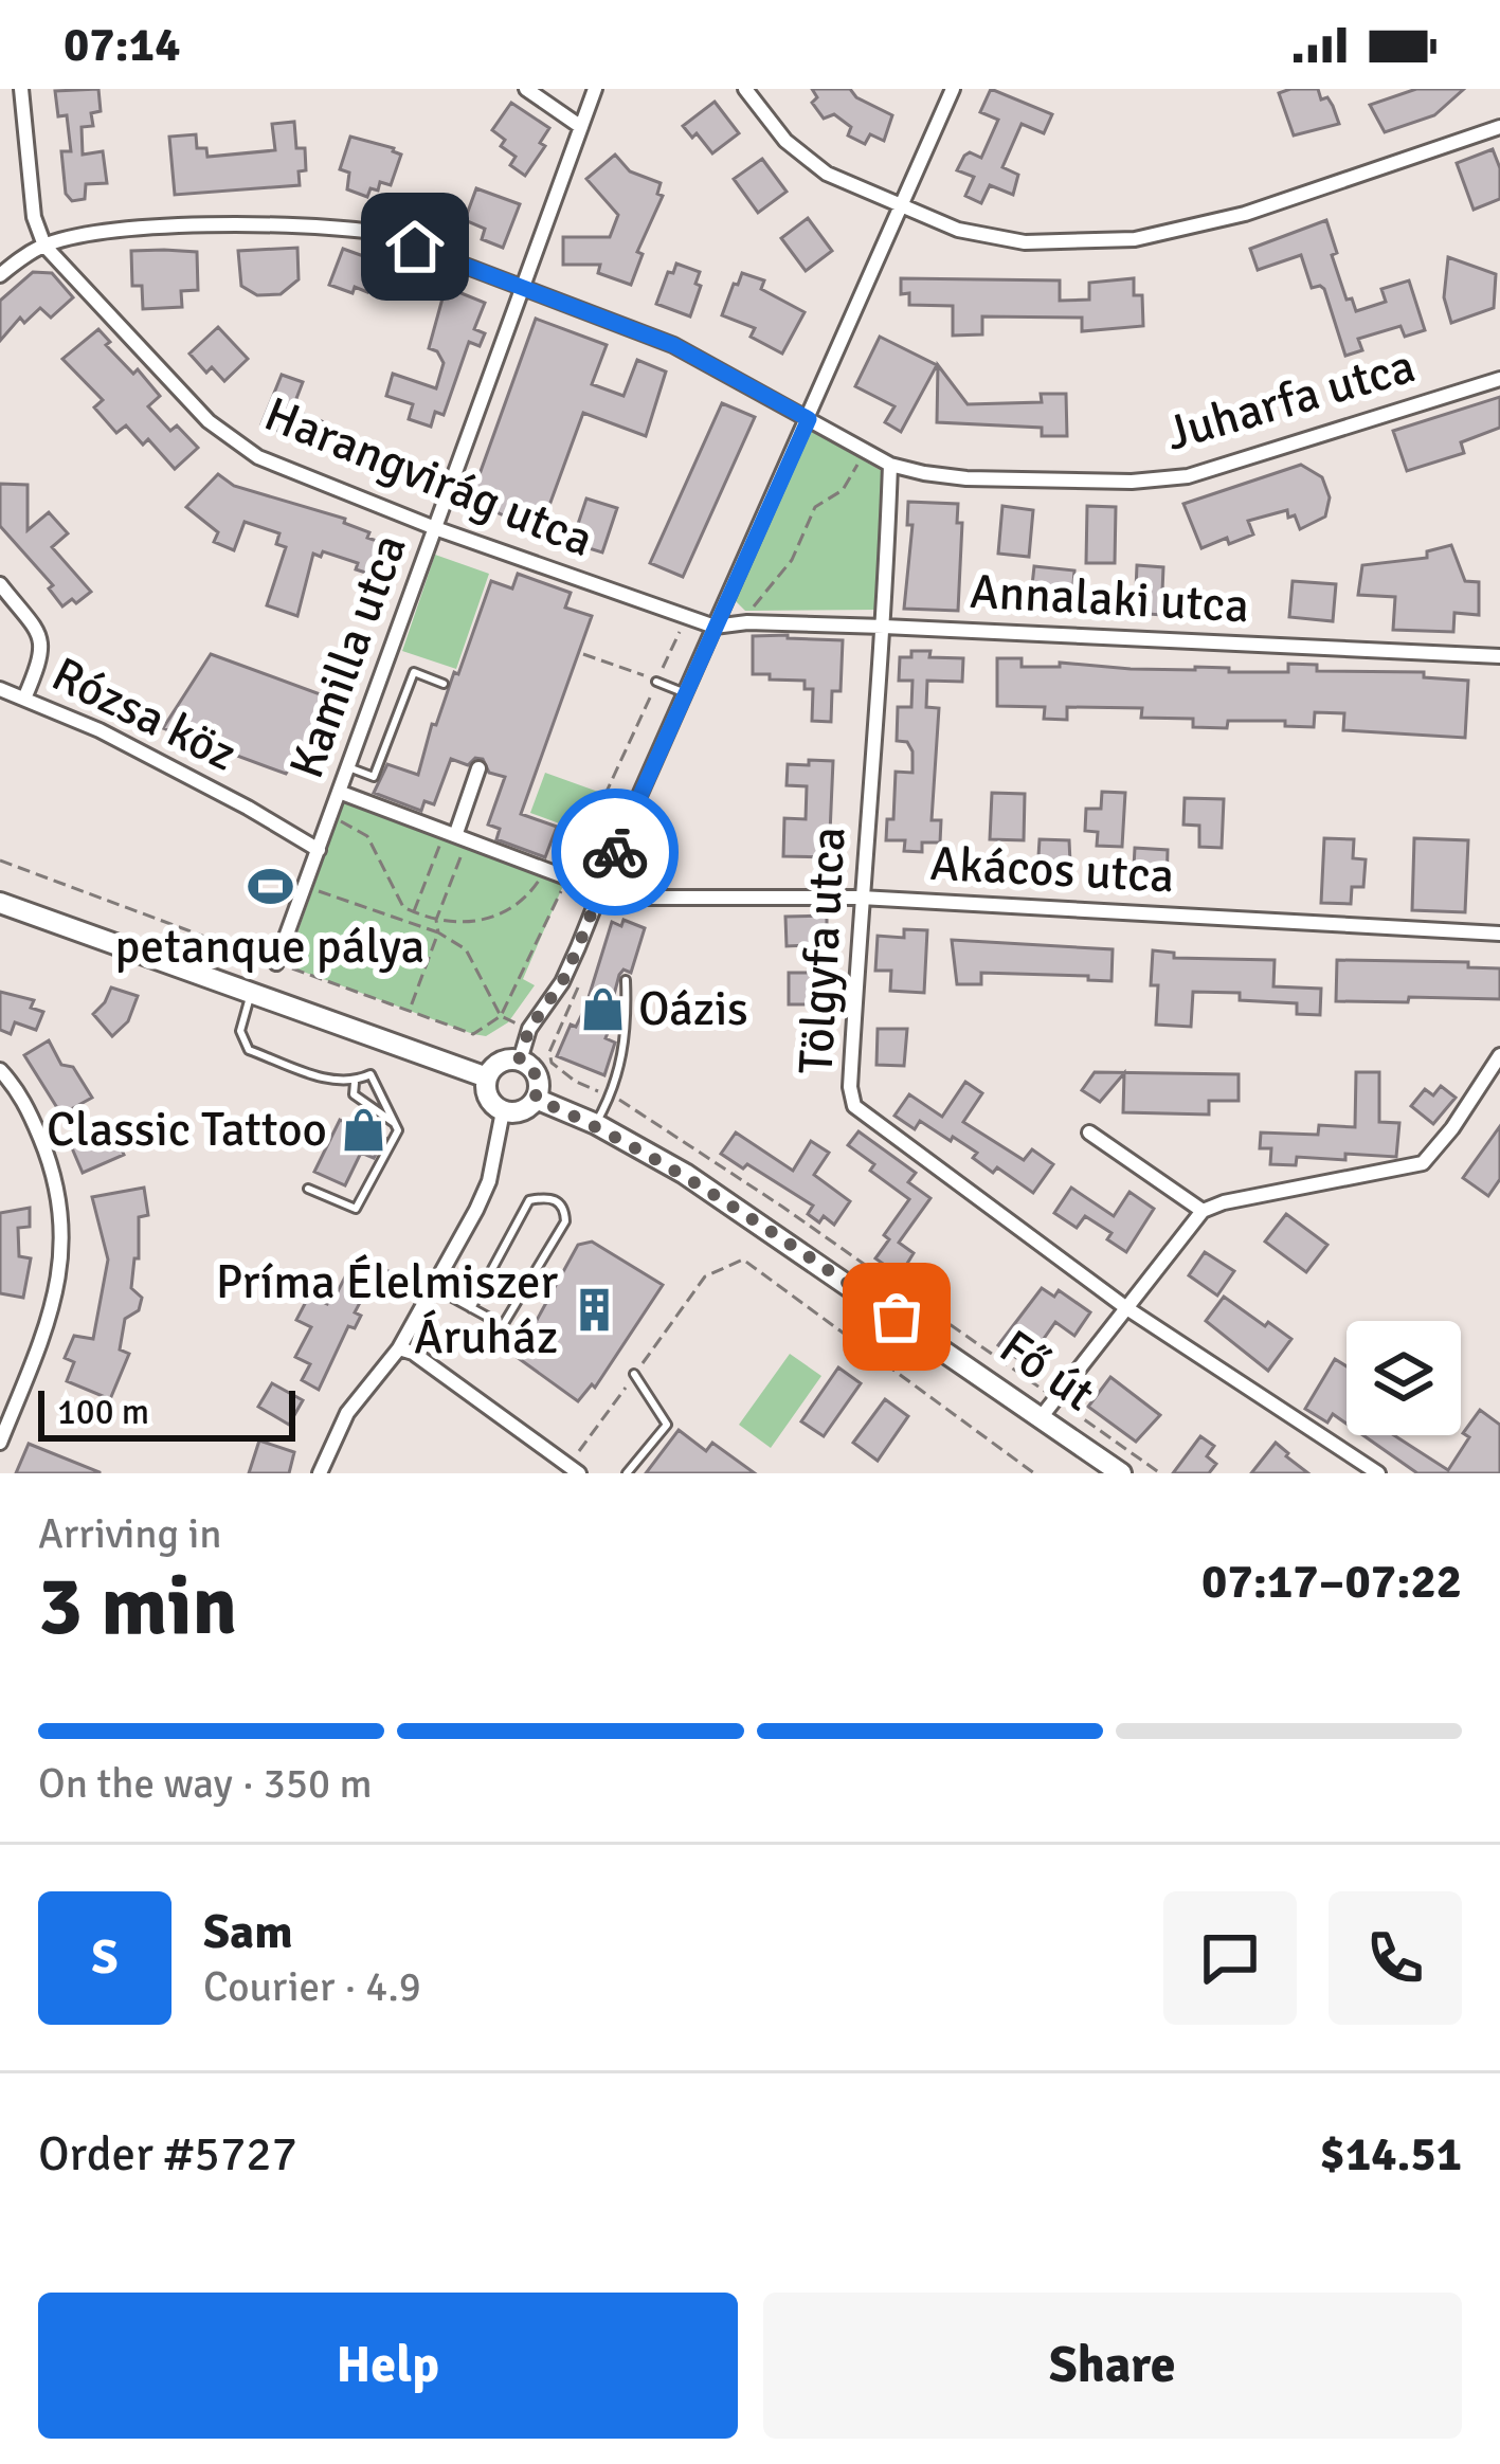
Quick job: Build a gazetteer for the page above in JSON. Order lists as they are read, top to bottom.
{
  "streets": {
    "main road": ["Fő út"],
    "street": [
      "Juharfa utca",
      "Harangvirág utca",
      "Annalaki utca",
      "Kamilla utca",
      "Rózsa köz",
      "Akácos utca",
      "Tölgyfa utca"
    ]
  },
  "crossings": [
    ["Juharfa utca", "Harangvirág utca"],
    ["Juharfa utca", "Kamilla utca"],
    ["Juharfa utca", "Tölgyfa utca"],
    ["Harangvirág utca", "Annalaki utca"],
    ["Harangvirág utca", "Kamilla utca"],
    ["Annalaki utca", "Tölgyfa utca"],
    ["Kamilla utca", "Rózsa köz"],
    ["Kamilla utca", "Akácos utca"],
    ["Akácos utca", "Tölgyfa utca"]
  ],
  "places": {
    "sports": ["petanque pálya"],
    "shop": ["Oázis", "Classic Tattoo"],
    "building": ["Príma Élelmiszer Áruház"]
  },
  "scale_bar": "100 m",
  "page": {
    "status": "07:14",
    "scale": "100 m",
    "heading": ["3 min", "Arriving in", "07:17–07:22"],
    "panel": [
      "Sam",
      "Courier · 4.9",
      "Order #5727",
      "$14.51"
    ],
    "bar": "On the way · 350 m",
    "round": "S",
    "buttons": ["Help", "Share"]
  }
}
